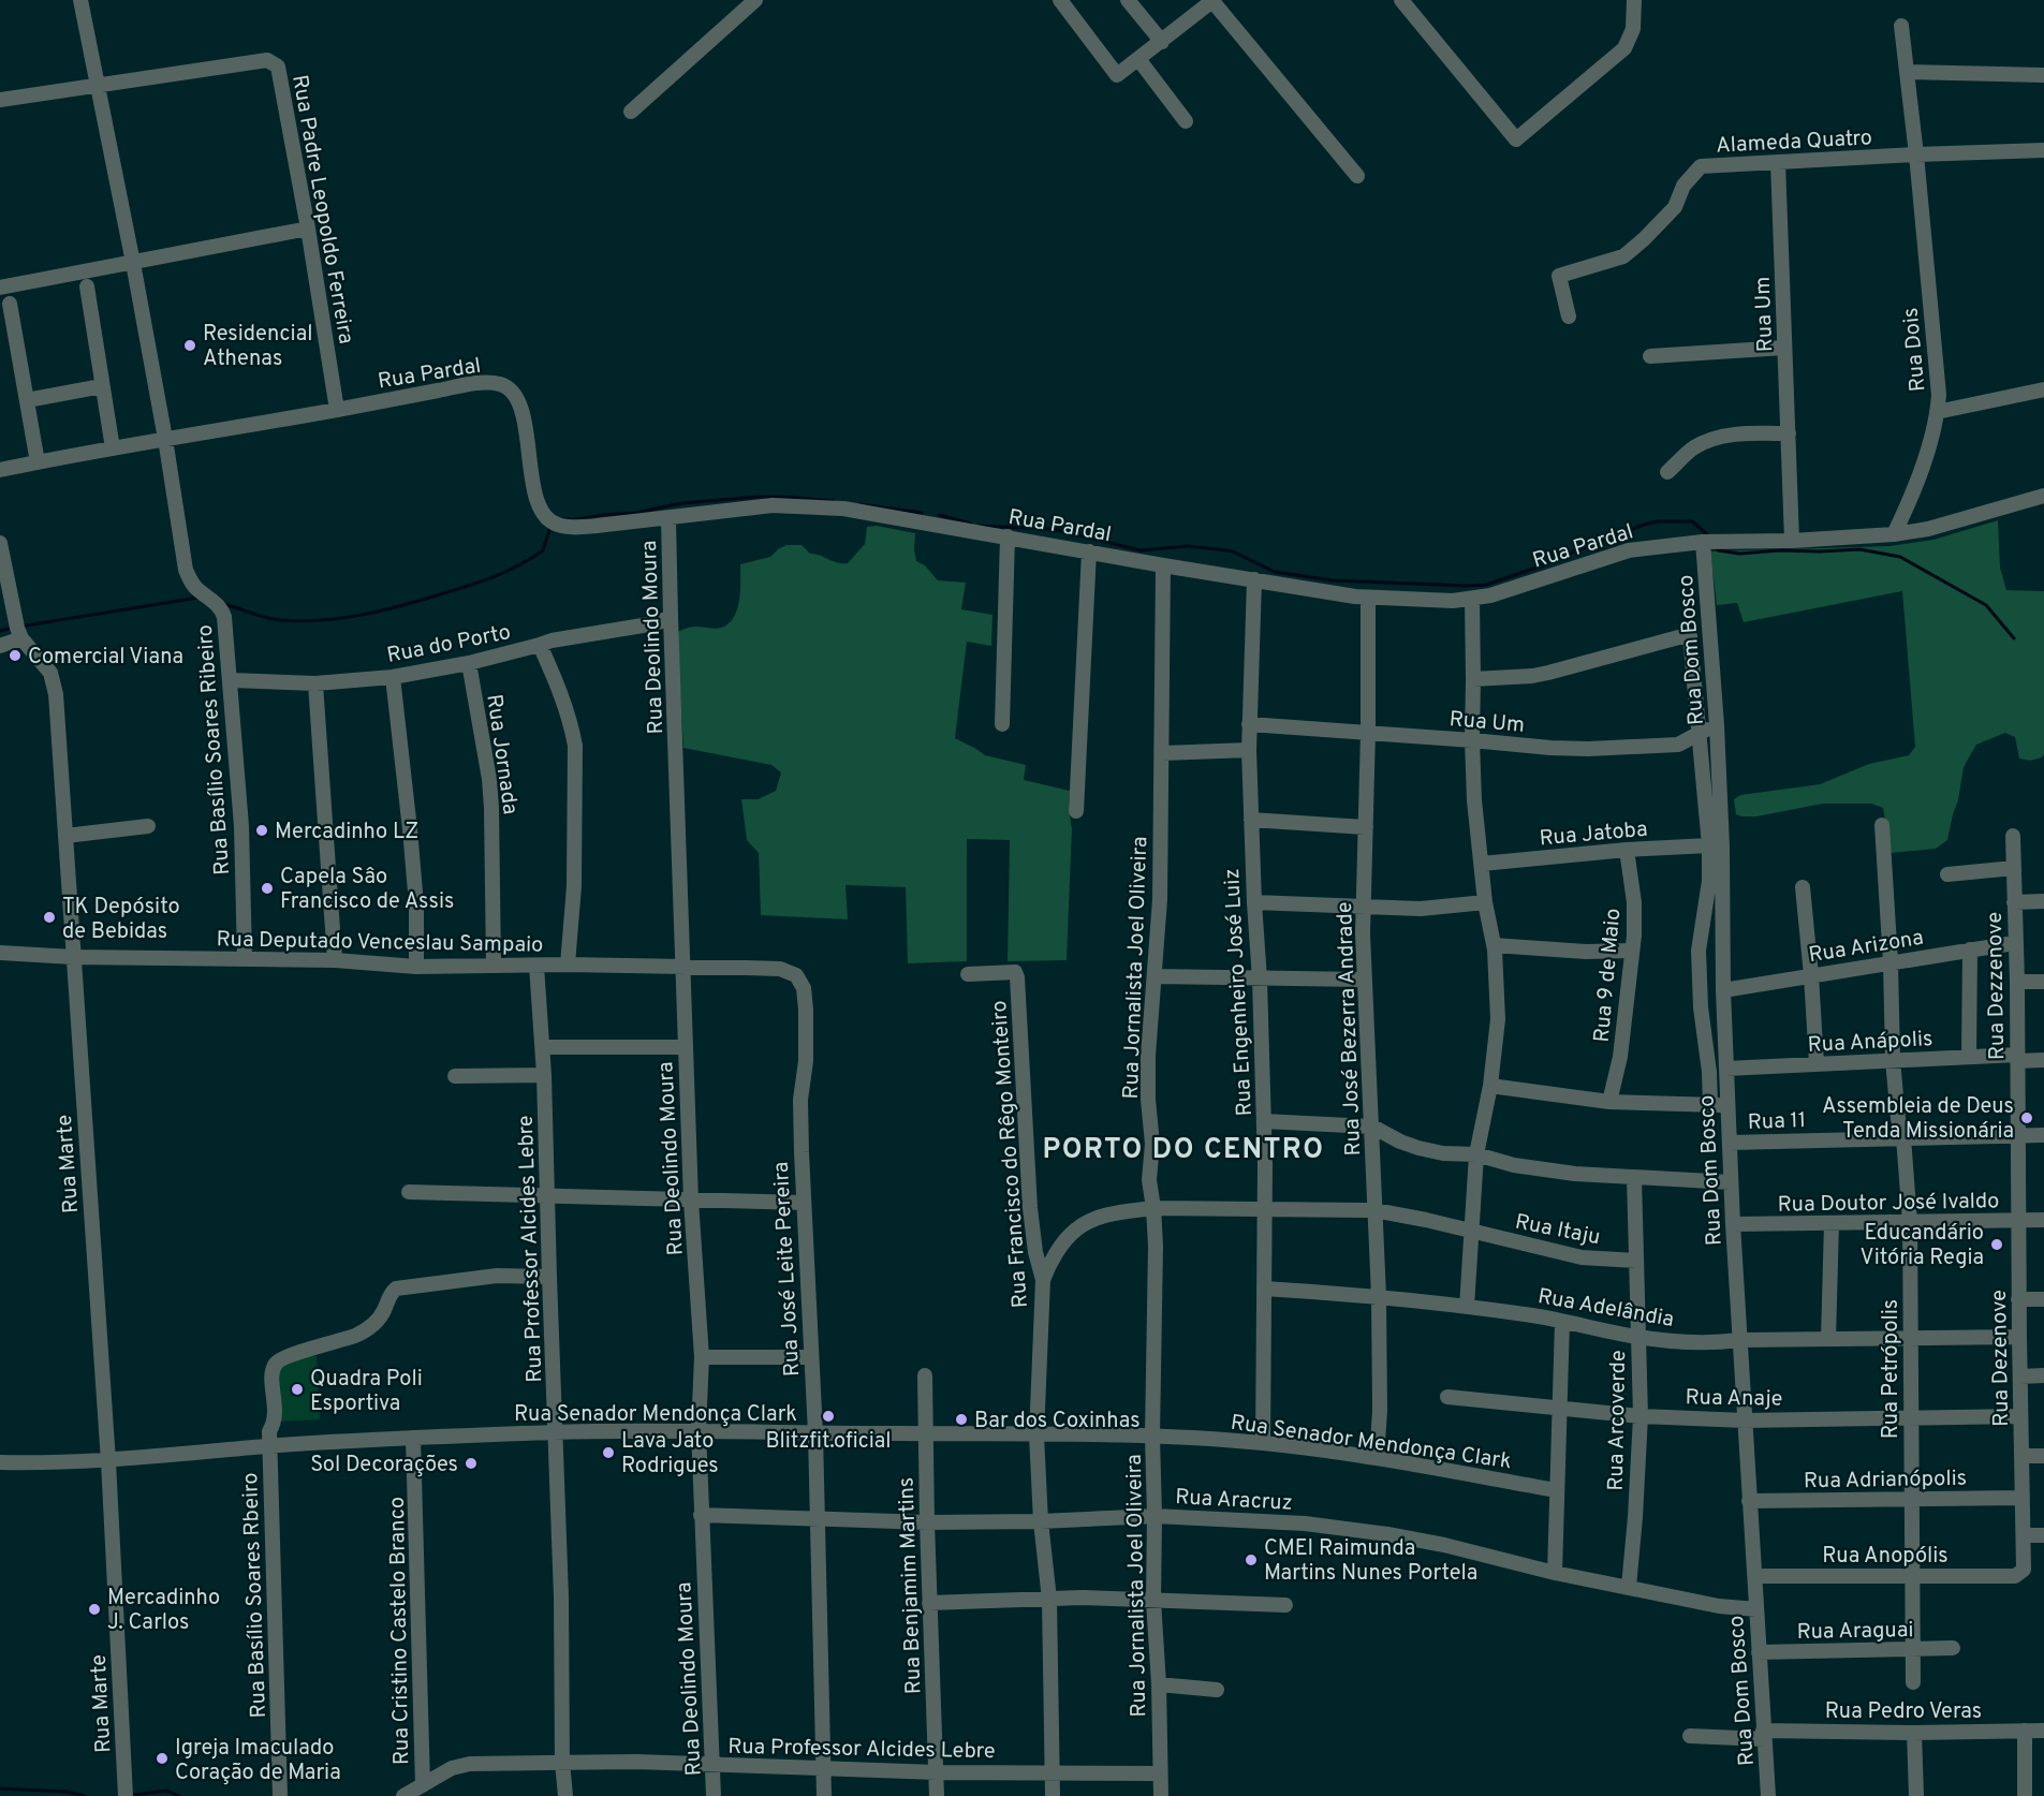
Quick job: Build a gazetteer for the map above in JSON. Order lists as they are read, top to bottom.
{
  "streets": {
    "street": [
      "Alameda Quatro",
      "Rua Padre Leopoldo Ferreira",
      "Rua Um",
      "Rua Dois",
      "Rua Pardal",
      "Rua Deolindo Moura",
      "Rua do Porto",
      "Rua Dom Bosco",
      "Rua Basílio Soares Ribeiro",
      "Rua Jornada",
      "Rua Jatoba",
      "Rua Deputado Venceslau Sampaio",
      "Rua Arizona",
      "Rua Jornalista Joel Oliveira",
      "Rua 9 de Maio",
      "Rua Dezzenove",
      "Rua Engenheiro José Luiz",
      "Rua José Bezerra Andrade",
      "Rua Anápolis",
      "Rua 11",
      "Rua Francisco do Rêgo Monteiro",
      "Rua Marte",
      "Rua Doutor José Ivaldo",
      "Rua Itaju",
      "Rua Professor Alcides Lebre",
      "Rua José Leite Pereira",
      "Rua Adelândia",
      "Rua Dezenove",
      "Rua Petrópolis",
      "Rua Anaje",
      "Rua Senador Mendonça Clark",
      "Rua Arcoverde",
      "Rua Adrianópolis",
      "Rua Aracruz",
      "Rua Anopólis",
      "Rua Benjamim Martins",
      "Rua Basílio Soares Rbeiro",
      "Rua Araguai",
      "Rua Cristino Castelo Branco",
      "Rua Pedro Veras"
    ]
  },
  "crossings": [
    ["Alameda Quatro", "Rua Um"],
    ["Alameda Quatro", "Rua Dois"],
    ["Rua Padre Leopoldo Ferreira", "Rua Pardal"],
    ["Rua Um", "Rua Pardal"],
    ["Rua Um", "Rua Dom Bosco"],
    ["Rua Um", "Rua Engenheiro José Luiz"],
    ["Rua Um", "Rua José Bezerra Andrade"],
    ["Rua Dois", "Rua Pardal"],
    ["Rua Pardal", "Rua Deolindo Moura"],
    ["Rua Pardal", "Rua Dom Bosco"],
    ["Rua Pardal", "Rua Basílio Soares Ribeiro"],
    ["Rua Pardal", "Rua Jornalista Joel Oliveira"],
    ["Rua Pardal", "Rua Engenheiro José Luiz"],
    ["Rua Pardal", "Rua José Bezerra Andrade"],
    ["Rua Deolindo Moura", "Rua do Porto"],
    ["Rua Deolindo Moura", "Rua Deputado Venceslau Sampaio"],
    ["Rua Deolindo Moura", "Rua Professor Alcides Lebre"],
    ["Rua Deolindo Moura", "Rua Senador Mendonça Clark"],
    ["Rua Deolindo Moura", "Rua Aracruz"],
    ["Rua do Porto", "Rua Basílio Soares Ribeiro"],
    ["Rua do Porto", "Rua Jornada"],
    ["Rua Dom Bosco", "Rua Arizona"],
    ["Rua Dom Bosco", "Rua Anápolis"],
    ["Rua Dom Bosco", "Rua 11"],
    ["Rua Dom Bosco", "Rua Doutor José Ivaldo"],
    ["Rua Dom Bosco", "Rua Adelândia"],
    ["Rua Dom Bosco", "Rua Anaje"],
    ["Rua Dom Bosco", "Rua Adrianópolis"],
    ["Rua Dom Bosco", "Rua Aracruz"],
    ["Rua Dom Bosco", "Rua Anopólis"],
    ["Rua Dom Bosco", "Rua Araguai"],
    ["Rua Dom Bosco", "Rua Pedro Veras"],
    ["Rua Basílio Soares Ribeiro", "Rua Deputado Venceslau Sampaio"],
    ["Rua Jornada", "Rua Deputado Venceslau Sampaio"],
    ["Rua Jatoba", "Rua 9 de Maio"],
    ["Rua Deputado Venceslau Sampaio", "Rua Marte"],
    ["Rua Deputado Venceslau Sampaio", "Rua Professor Alcides Lebre"],
    ["Rua Deputado Venceslau Sampaio", "Rua José Leite Pereira"],
    ["Rua Arizona", "Rua Dezzenove"],
    ["Rua Arizona", "Rua Petrópolis"],
    ["Rua Jornalista Joel Oliveira", "Rua Professor Alcides Lebre"],
    ["Rua Jornalista Joel Oliveira", "Rua Senador Mendonça Clark"],
    ["Rua Jornalista Joel Oliveira", "Rua Aracruz"],
    ["Rua Dezzenove", "Rua Anápolis"],
    ["Rua Dezzenove", "Rua 11"],
    ["Rua Dezzenove", "Rua Dezenove"],
    ["Rua Engenheiro José Luiz", "Rua Adelândia"],
    ["Rua Engenheiro José Luiz", "Rua Senador Mendonça Clark"],
    ["Rua José Bezerra Andrade", "Rua Adelândia"],
    ["Rua José Bezerra Andrade", "Rua Senador Mendonça Clark"],
    ["Rua Anápolis", "Rua Petrópolis"],
    ["Rua 11", "Rua Dezenove"],
    ["Rua 11", "Rua Petrópolis"],
    ["Rua Francisco do Rêgo Monteiro", "Rua Professor Alcides Lebre"],
    ["Rua Francisco do Rêgo Monteiro", "Rua Senador Mendonça Clark"],
    ["Rua Francisco do Rêgo Monteiro", "Rua Aracruz"],
    ["Rua Marte", "Rua Senador Mendonça Clark"],
    ["Rua Doutor José Ivaldo", "Rua Dezenove"],
    ["Rua Doutor José Ivaldo", "Rua Petrópolis"],
    ["Rua Itaju", "Rua Arcoverde"],
    ["Rua Professor Alcides Lebre", "Rua José Leite Pereira"],
    ["Rua Professor Alcides Lebre", "Rua Senador Mendonça Clark"],
    ["Rua Professor Alcides Lebre", "Rua Benjamim Martins"],
    ["Rua Professor Alcides Lebre", "Rua Basílio Soares Rbeiro"],
    ["Rua Professor Alcides Lebre", "Rua Cristino Castelo Branco"],
    ["Rua José Leite Pereira", "Rua Senador Mendonça Clark"],
    ["Rua José Leite Pereira", "Rua Aracruz"],
    ["Rua Adelândia", "Rua Dezenove"],
    ["Rua Adelândia", "Rua Petrópolis"],
    ["Rua Adelândia", "Rua Arcoverde"],
    ["Rua Dezenove", "Rua Anaje"],
    ["Rua Dezenove", "Rua Adrianópolis"],
    ["Rua Dezenove", "Rua Anopólis"],
    ["Rua Petrópolis", "Rua Anaje"],
    ["Rua Petrópolis", "Rua Adrianópolis"],
    ["Rua Petrópolis", "Rua Anopólis"],
    ["Rua Petrópolis", "Rua Araguai"],
    ["Rua Anaje", "Rua Arcoverde"],
    ["Rua Senador Mendonça Clark", "Rua Benjamim Martins"],
    ["Rua Senador Mendonça Clark", "Rua Basílio Soares Rbeiro"],
    ["Rua Senador Mendonça Clark", "Rua Cristino Castelo Branco"],
    ["Rua Arcoverde", "Rua Aracruz"],
    ["Rua Aracruz", "Rua Benjamim Martins"]
  ],
  "districts": ["PORTO DO CENTRO"],
  "places": [
    "Residencial Athenas",
    "Comercial Viana",
    "Mercadinho LZ",
    "Capela Sâo Francisco de Assis",
    "TK Depósito de Bebidas",
    "Assembleia de Deus Tenda Missionária",
    "Educandário Vitória Regia",
    "Quadra Poli Esportiva",
    "Blitzfit.oficial",
    "Bar dos Coxinhas",
    "Lava Jato Rodrigues",
    "Sol Decorações",
    "CMEI Raimunda Martins Nunes Portela",
    "Mercadinho J. Carlos",
    "Igreja Imaculado Coração de Maria"
  ]
}
